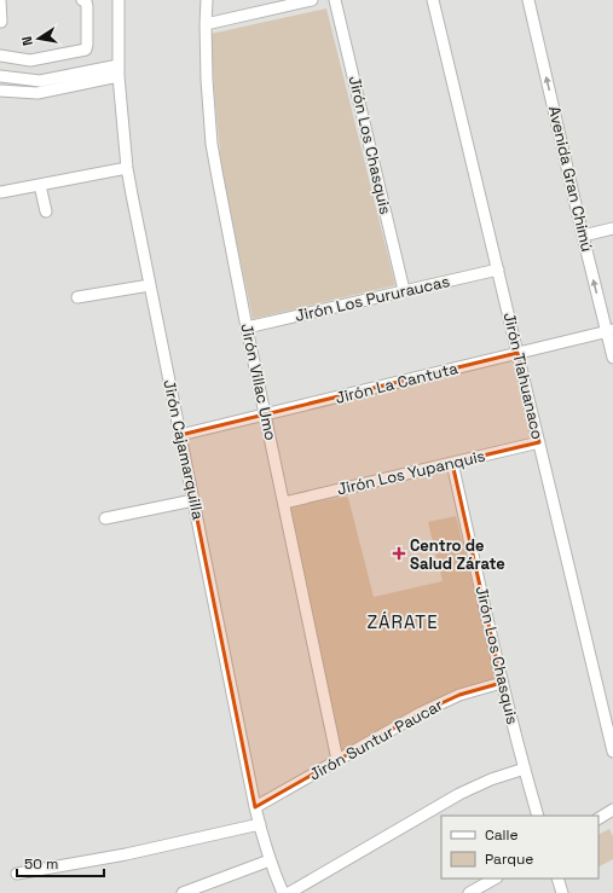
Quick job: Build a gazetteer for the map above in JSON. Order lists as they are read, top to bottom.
{
  "streets": {
    "street": [
      "Jirón Los Chasquis",
      "Avenida Gran Chimú",
      "Jirón Los Pururaucas",
      "Jirón Tiahuanaco",
      "Jirón Villac Umo",
      "Jirón La Cantuta",
      "Jirón Cajamarquilla",
      "Jirón Los Yupanquis",
      "Jirón Suntur Paucar"
    ]
  },
  "crossings": [
    ["Jirón Los Chasquis", "Jirón Los Pururaucas"],
    ["Jirón Los Chasquis", "Jirón Los Yupanquis"],
    ["Jirón Los Chasquis", "Jirón Suntur Paucar"],
    ["Avenida Gran Chimú", "Jirón La Cantuta"],
    ["Jirón Los Pururaucas", "Jirón Tiahuanaco"],
    ["Jirón Los Pururaucas", "Jirón Villac Umo"],
    ["Jirón Tiahuanaco", "Jirón La Cantuta"],
    ["Jirón Tiahuanaco", "Jirón Los Yupanquis"],
    ["Jirón Villac Umo", "Jirón La Cantuta"],
    ["Jirón Villac Umo", "Jirón Los Yupanquis"],
    ["Jirón Villac Umo", "Jirón Suntur Paucar"],
    ["Jirón La Cantuta", "Jirón Cajamarquilla"],
    ["Jirón Cajamarquilla", "Jirón Suntur Paucar"]
  ],
  "one_way": ["Avenida Gran Chimú"],
  "districts": ["ZÁRATE"],
  "places": {
    "health": ["Centro de Salud Zárate"]
  },
  "legend": ["Calle", "Parque"],
  "scale_bar": "50 m",
  "north": "left"
}
